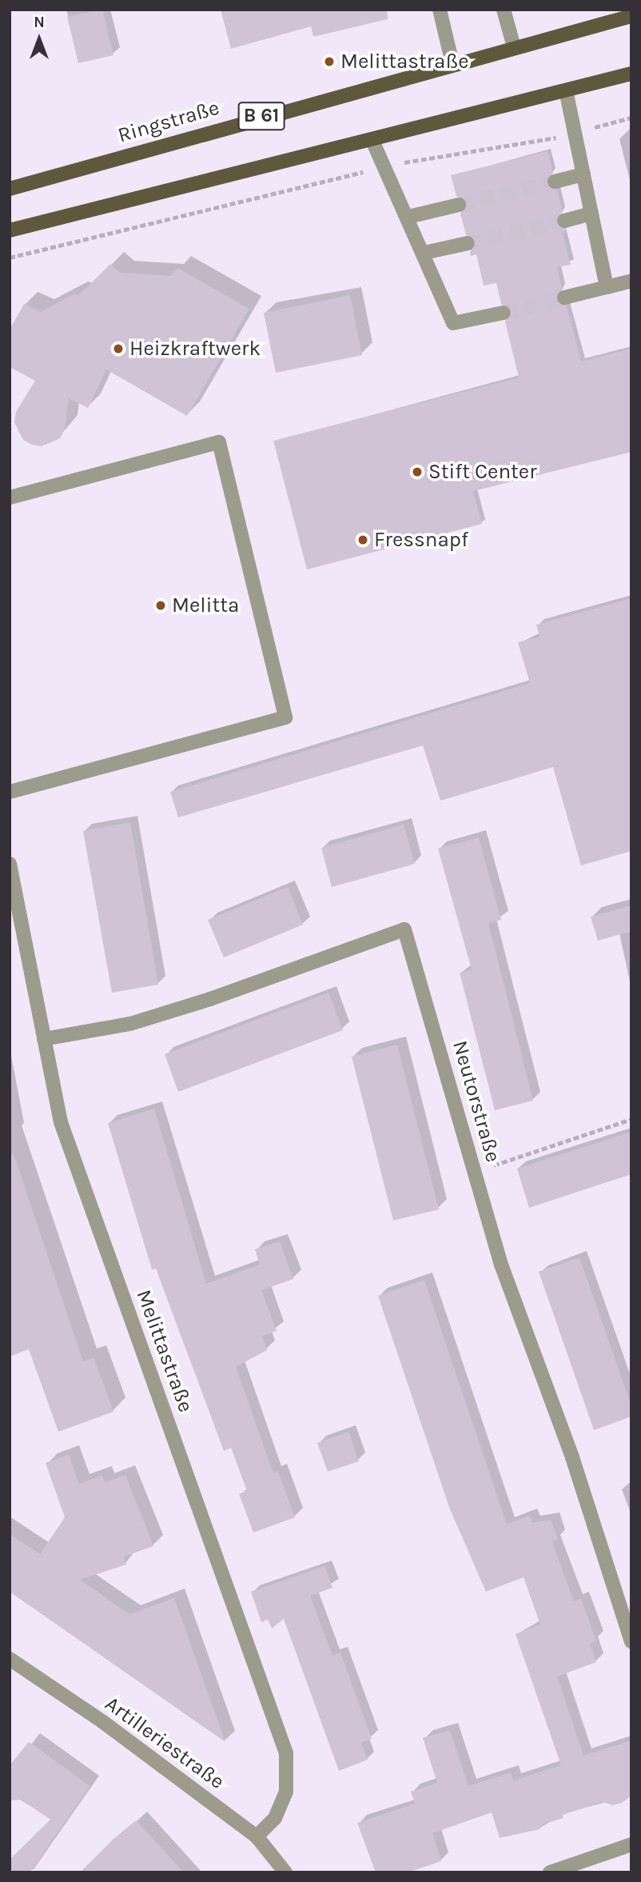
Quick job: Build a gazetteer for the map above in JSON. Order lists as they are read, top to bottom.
{
  "streets": {
    "main road": ["B 61", "Ringstraße"],
    "street": ["Neutorstraße", "Melittastraße", "Artilleriestraße"]
  },
  "crossings": [
    ["Neutorstraße", "Melittastraße"],
    ["Melittastraße", "Artilleriestraße"]
  ],
  "places": [
    "Melittastraße",
    "Heizkraftwerk",
    "Stift Center",
    "Fressnapf",
    "Melitta"
  ],
  "north": "top"
}
